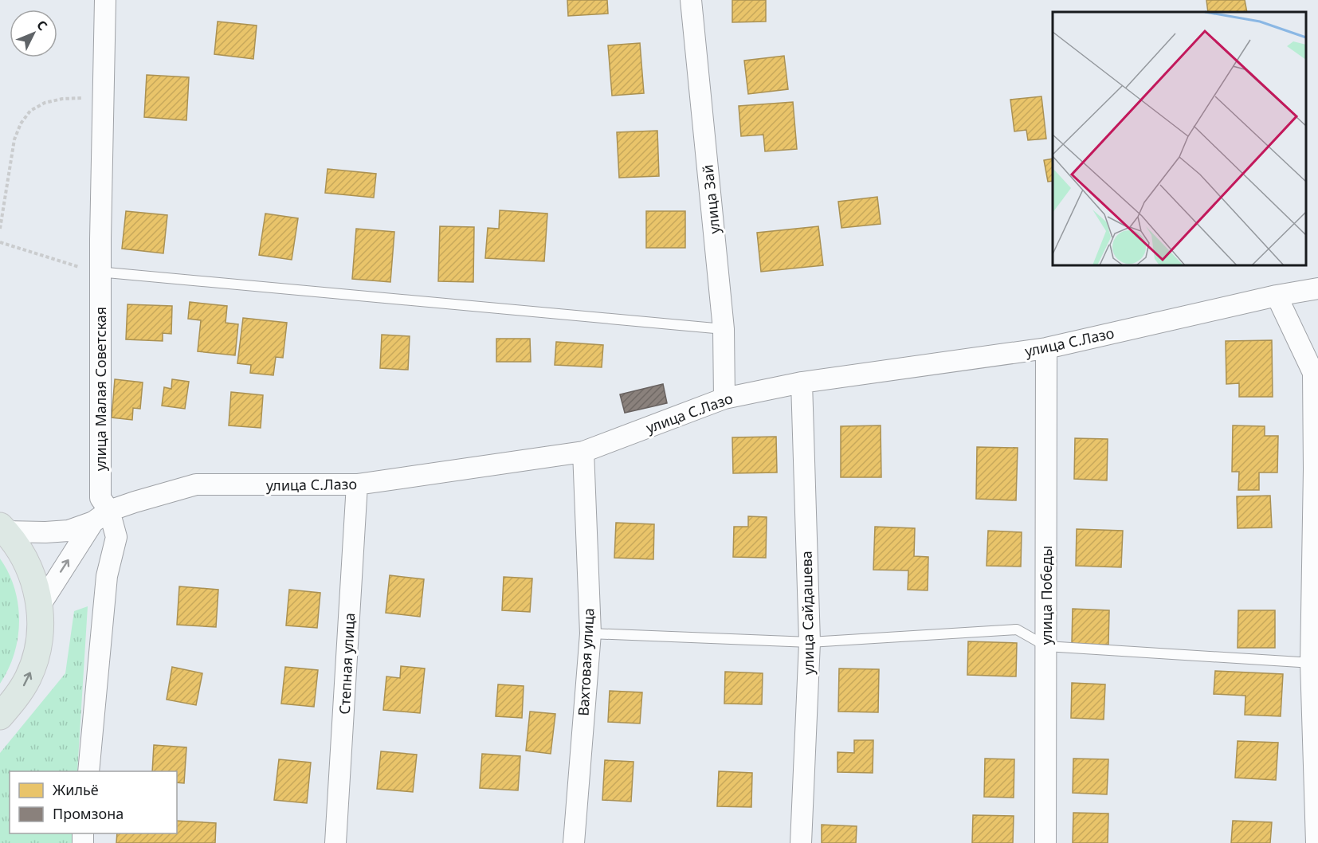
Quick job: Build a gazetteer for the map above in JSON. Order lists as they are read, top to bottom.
{
  "streets": {
    "street": [
      "улица Зай",
      "улица С.Лазо",
      "улица Малая Советская",
      "улица Победы",
      "улица Сайдашева",
      "Вахтовая улица",
      "Степная улица"
    ]
  },
  "crossings": [
    ["улица Зай", "улица С.Лазо"],
    ["улица С.Лазо", "улица Малая Советская"],
    ["улица С.Лазо", "улица Победы"],
    ["улица С.Лазо", "улица Сайдашева"],
    ["улица С.Лазо", "Вахтовая улица"],
    ["улица С.Лазо", "Степная улица"]
  ],
  "legend": ["Жильё", "Промзона"],
  "north": "top right"
}
